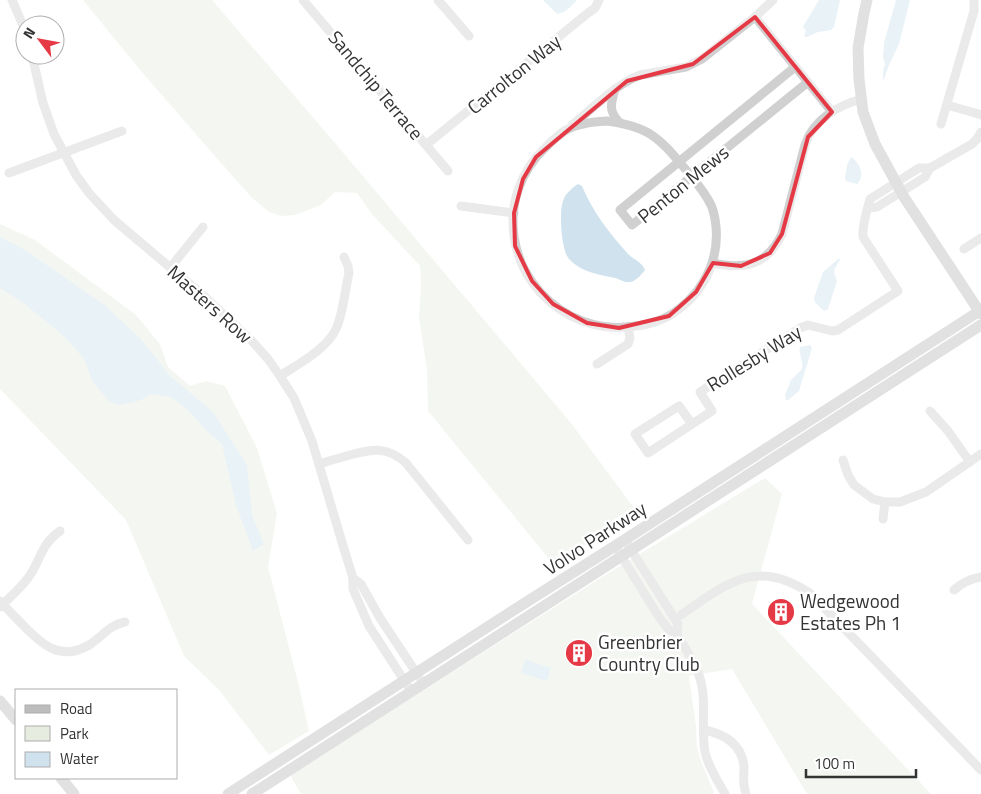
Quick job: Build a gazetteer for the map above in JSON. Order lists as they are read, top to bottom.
{
  "streets": {
    "main road": ["Volvo Parkway"],
    "street": [
      "Carrolton Way",
      "Sandchip Terrace",
      "Penton Mews",
      "Masters Row",
      "Rollesby Way"
    ]
  },
  "crossings": [
    ["Carrolton Way", "Sandchip Terrace"],
    ["Masters Row", "Volvo Parkway"]
  ],
  "places": {
    "building": ["Wedgewood Estates Ph 1", "Greenbrier Country Club"]
  },
  "legend": ["Road", "Park", "Water"],
  "scale_bar": "100 m",
  "north": "top left"
}
